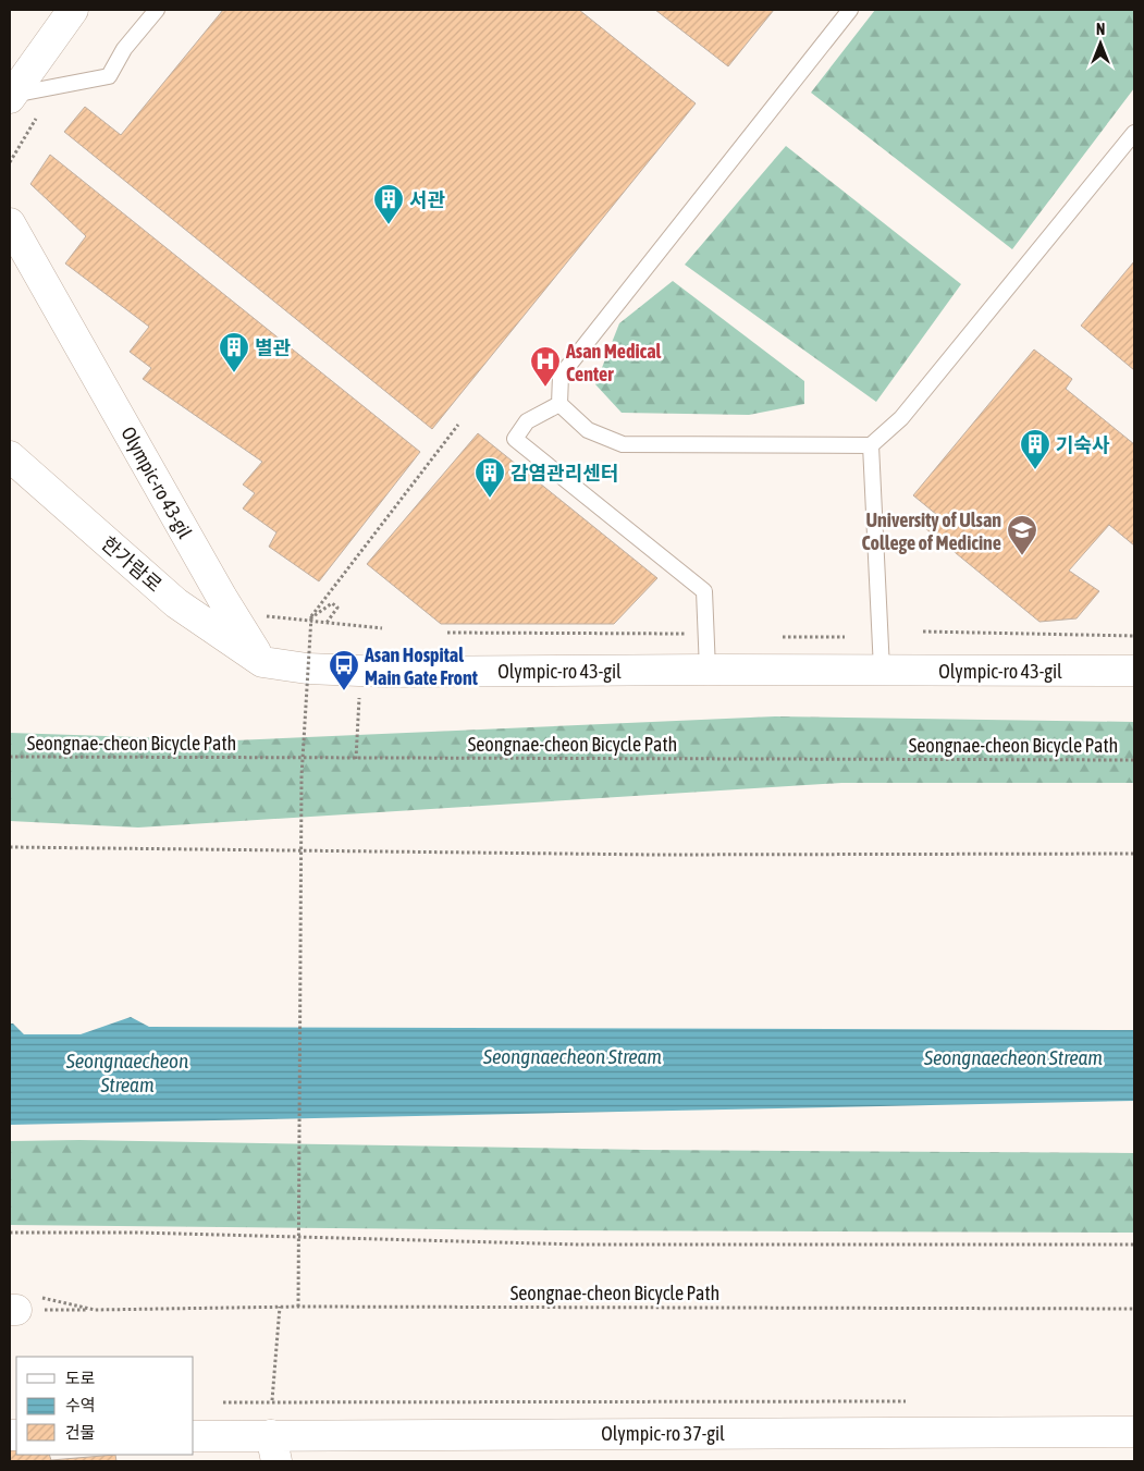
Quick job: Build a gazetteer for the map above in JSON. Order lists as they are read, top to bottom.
{
  "streets": {
    "street": ["Olympic-ro 43-gil", "한가람로", "Olympic-ro 37-gil"],
    "path": ["Seongnae-cheon Bicycle Path"]
  },
  "crossings": [
    ["Olympic-ro 43-gil", "한가람로"]
  ],
  "water": ["Seongnaecheon Stream"],
  "places": {
    "building": [
      "서관",
      "별관",
      "기숙사",
      "감염관리센터"
    ],
    "hospital": ["Asan Medical Center"],
    "school or university": ["University of Ulsan College of Medicine"],
    "bus stop": ["Asan Hospital Main Gate Front"]
  },
  "legend": ["도로", "수역", "건물"],
  "north": "top"
}
